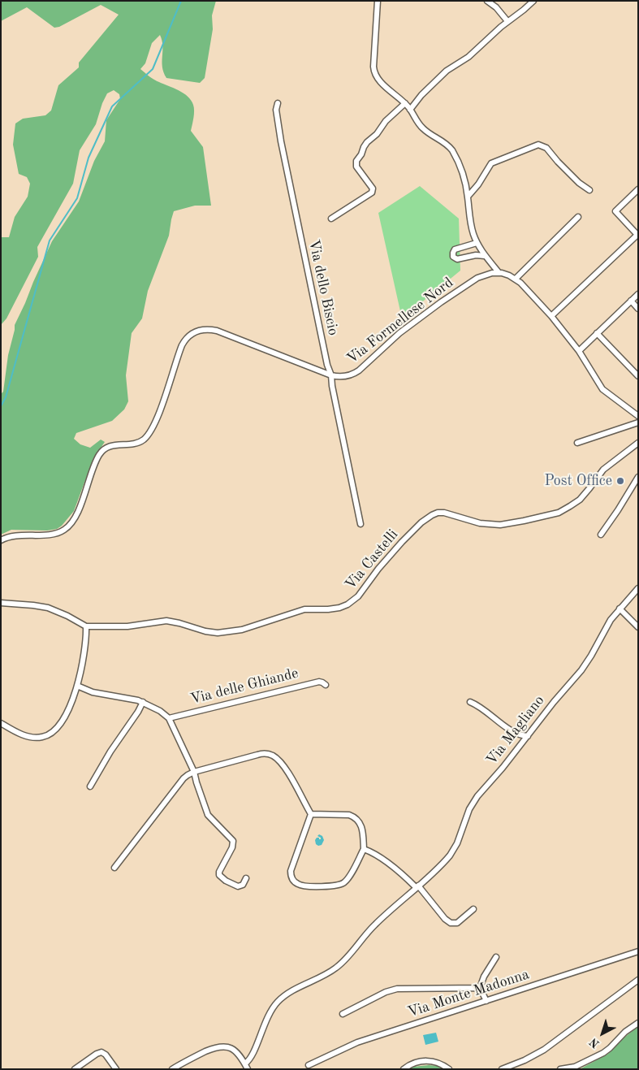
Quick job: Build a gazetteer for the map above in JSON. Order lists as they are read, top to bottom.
{
  "streets": {
    "street": [
      "Via dello Biscio",
      "Via Formellese Nord",
      "Via Castelli",
      "Via delle Ghiande",
      "Via Magliano",
      "Via Monte Madonna"
    ]
  },
  "crossings": [
    ["Via dello Biscio", "Via Formellese Nord"]
  ],
  "places": ["Post Office"],
  "north": "bottom left"
}
